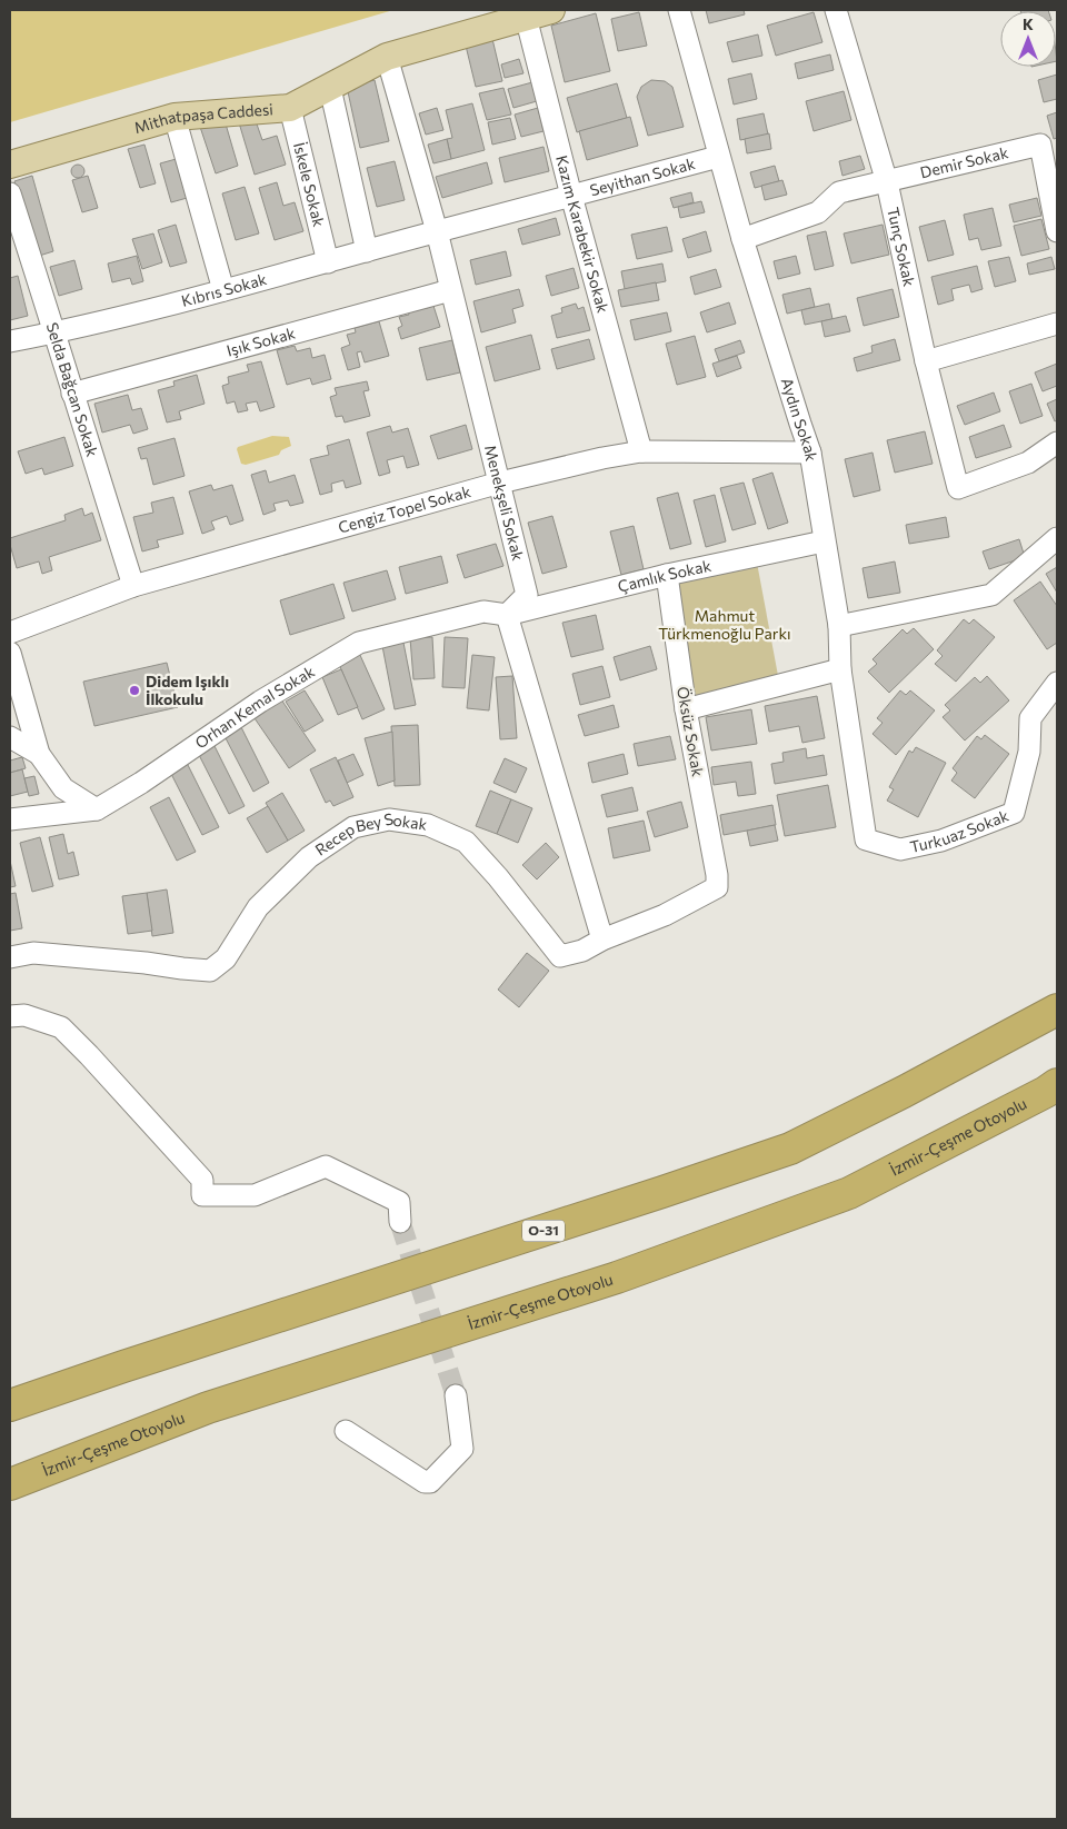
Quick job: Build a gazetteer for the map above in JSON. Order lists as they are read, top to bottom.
{
  "streets": {
    "highway": ["İzmir-Çeşme Otoyolu", "O-31"],
    "main road": ["Mithatpaşa Caddesi"],
    "street": [
      "Demir Sokak",
      "Seyithan Sokak",
      "İskele Sokak",
      "Kazım Karabekir Sokak",
      "Tunç Sokak",
      "Kıbrıs Sokak",
      "Işık Sokak",
      "Selda Bağcan Sokak",
      "Aydın Sokak",
      "Menekşeli Sokak",
      "Cengiz Topel Sokak",
      "Çamlık Sokak",
      "Orhan Kemal Sokak",
      "Öksüz Sokak",
      "Turkuaz Sokak",
      "Recep Bey Sokak"
    ]
  },
  "crossings": [
    ["Mithatpaşa Caddesi", "İskele Sokak"],
    ["Mithatpaşa Caddesi", "Kazım Karabekir Sokak"],
    ["Mithatpaşa Caddesi", "Menekşeli Sokak"],
    ["Demir Sokak", "Tunç Sokak"],
    ["Demir Sokak", "Aydın Sokak"],
    ["Seyithan Sokak", "Kazım Karabekir Sokak"],
    ["Seyithan Sokak", "Kıbrıs Sokak"],
    ["Seyithan Sokak", "Aydın Sokak"],
    ["Seyithan Sokak", "Menekşeli Sokak"],
    ["İskele Sokak", "Kıbrıs Sokak"],
    ["Kazım Karabekir Sokak", "Cengiz Topel Sokak"],
    ["Kıbrıs Sokak", "Selda Bağcan Sokak"],
    ["Kıbrıs Sokak", "Menekşeli Sokak"],
    ["Işık Sokak", "Selda Bağcan Sokak"],
    ["Işık Sokak", "Menekşeli Sokak"],
    ["Selda Bağcan Sokak", "Cengiz Topel Sokak"],
    ["Aydın Sokak", "Cengiz Topel Sokak"],
    ["Aydın Sokak", "Çamlık Sokak"],
    ["Aydın Sokak", "Turkuaz Sokak"],
    ["Menekşeli Sokak", "Cengiz Topel Sokak"],
    ["Menekşeli Sokak", "Çamlık Sokak"],
    ["Menekşeli Sokak", "Orhan Kemal Sokak"],
    ["Çamlık Sokak", "Orhan Kemal Sokak"],
    ["Çamlık Sokak", "Öksüz Sokak"],
    ["Öksüz Sokak", "Recep Bey Sokak"]
  ],
  "parks": ["Mahmut Türkmenoğlu Parkı"],
  "places": ["Didem Işıklı İlkokulu"],
  "north": "top"
}
